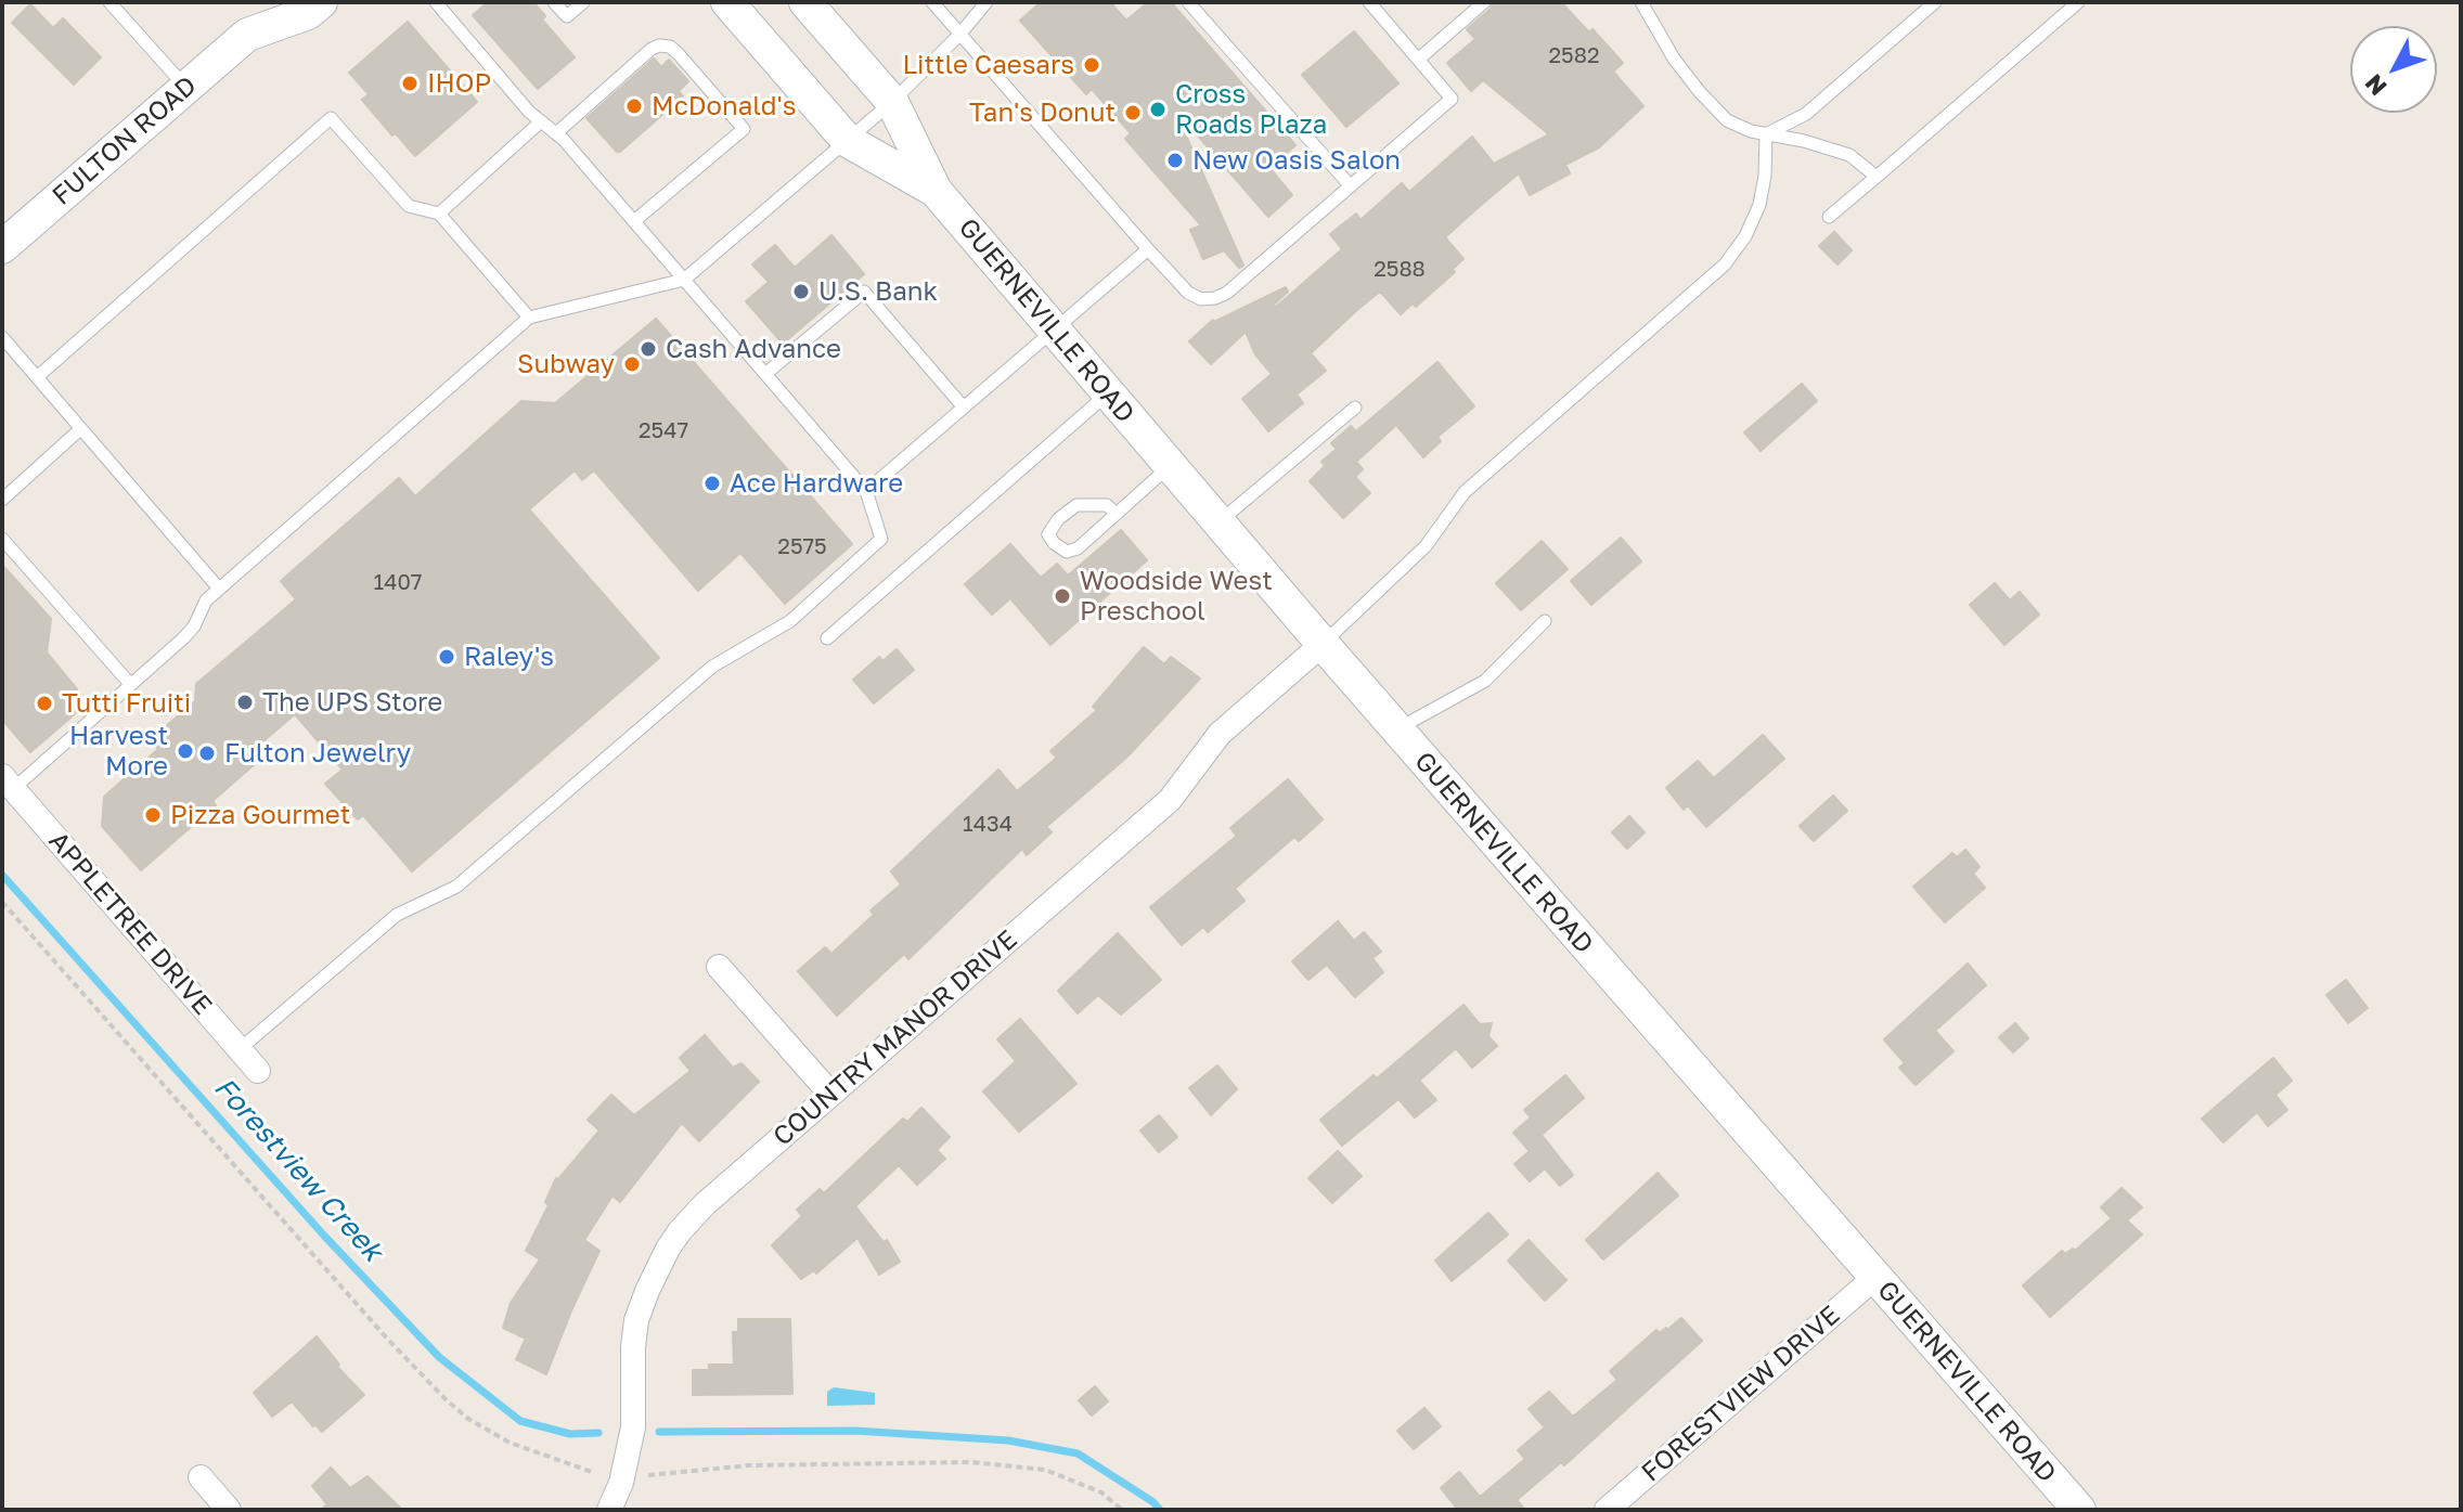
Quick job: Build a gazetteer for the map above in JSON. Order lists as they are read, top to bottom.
{
  "streets": {
    "main road": ["FULTON ROAD", "GUERNEVILLE ROAD"],
    "street": ["APPLETREE DRIVE", "COUNTRY MANOR DRIVE", "FORESTVIEW DRIVE"]
  },
  "crossings": [
    ["GUERNEVILLE ROAD", "COUNTRY MANOR DRIVE"],
    ["GUERNEVILLE ROAD", "FORESTVIEW DRIVE"]
  ],
  "water": ["Forestview Creek"],
  "places": [
    "Little Caesars",
    "IHOP",
    "McDonald's",
    "Cross Roads Plaza",
    "Tan's Donut",
    "New Oasis Salon",
    "U.S. Bank",
    "Cash Advance",
    "Subway",
    "Ace Hardware",
    "Woodside West Preschool",
    "Raley's",
    "The UPS Store",
    "Tutti Fruiti",
    "Harvest More",
    "Fulton Jewelry",
    "Pizza Gourmet"
  ],
  "house_numbers": [
    "2582",
    "2588",
    "2547",
    "2575",
    "1407",
    "1434"
  ],
  "north": "bottom left"
}
